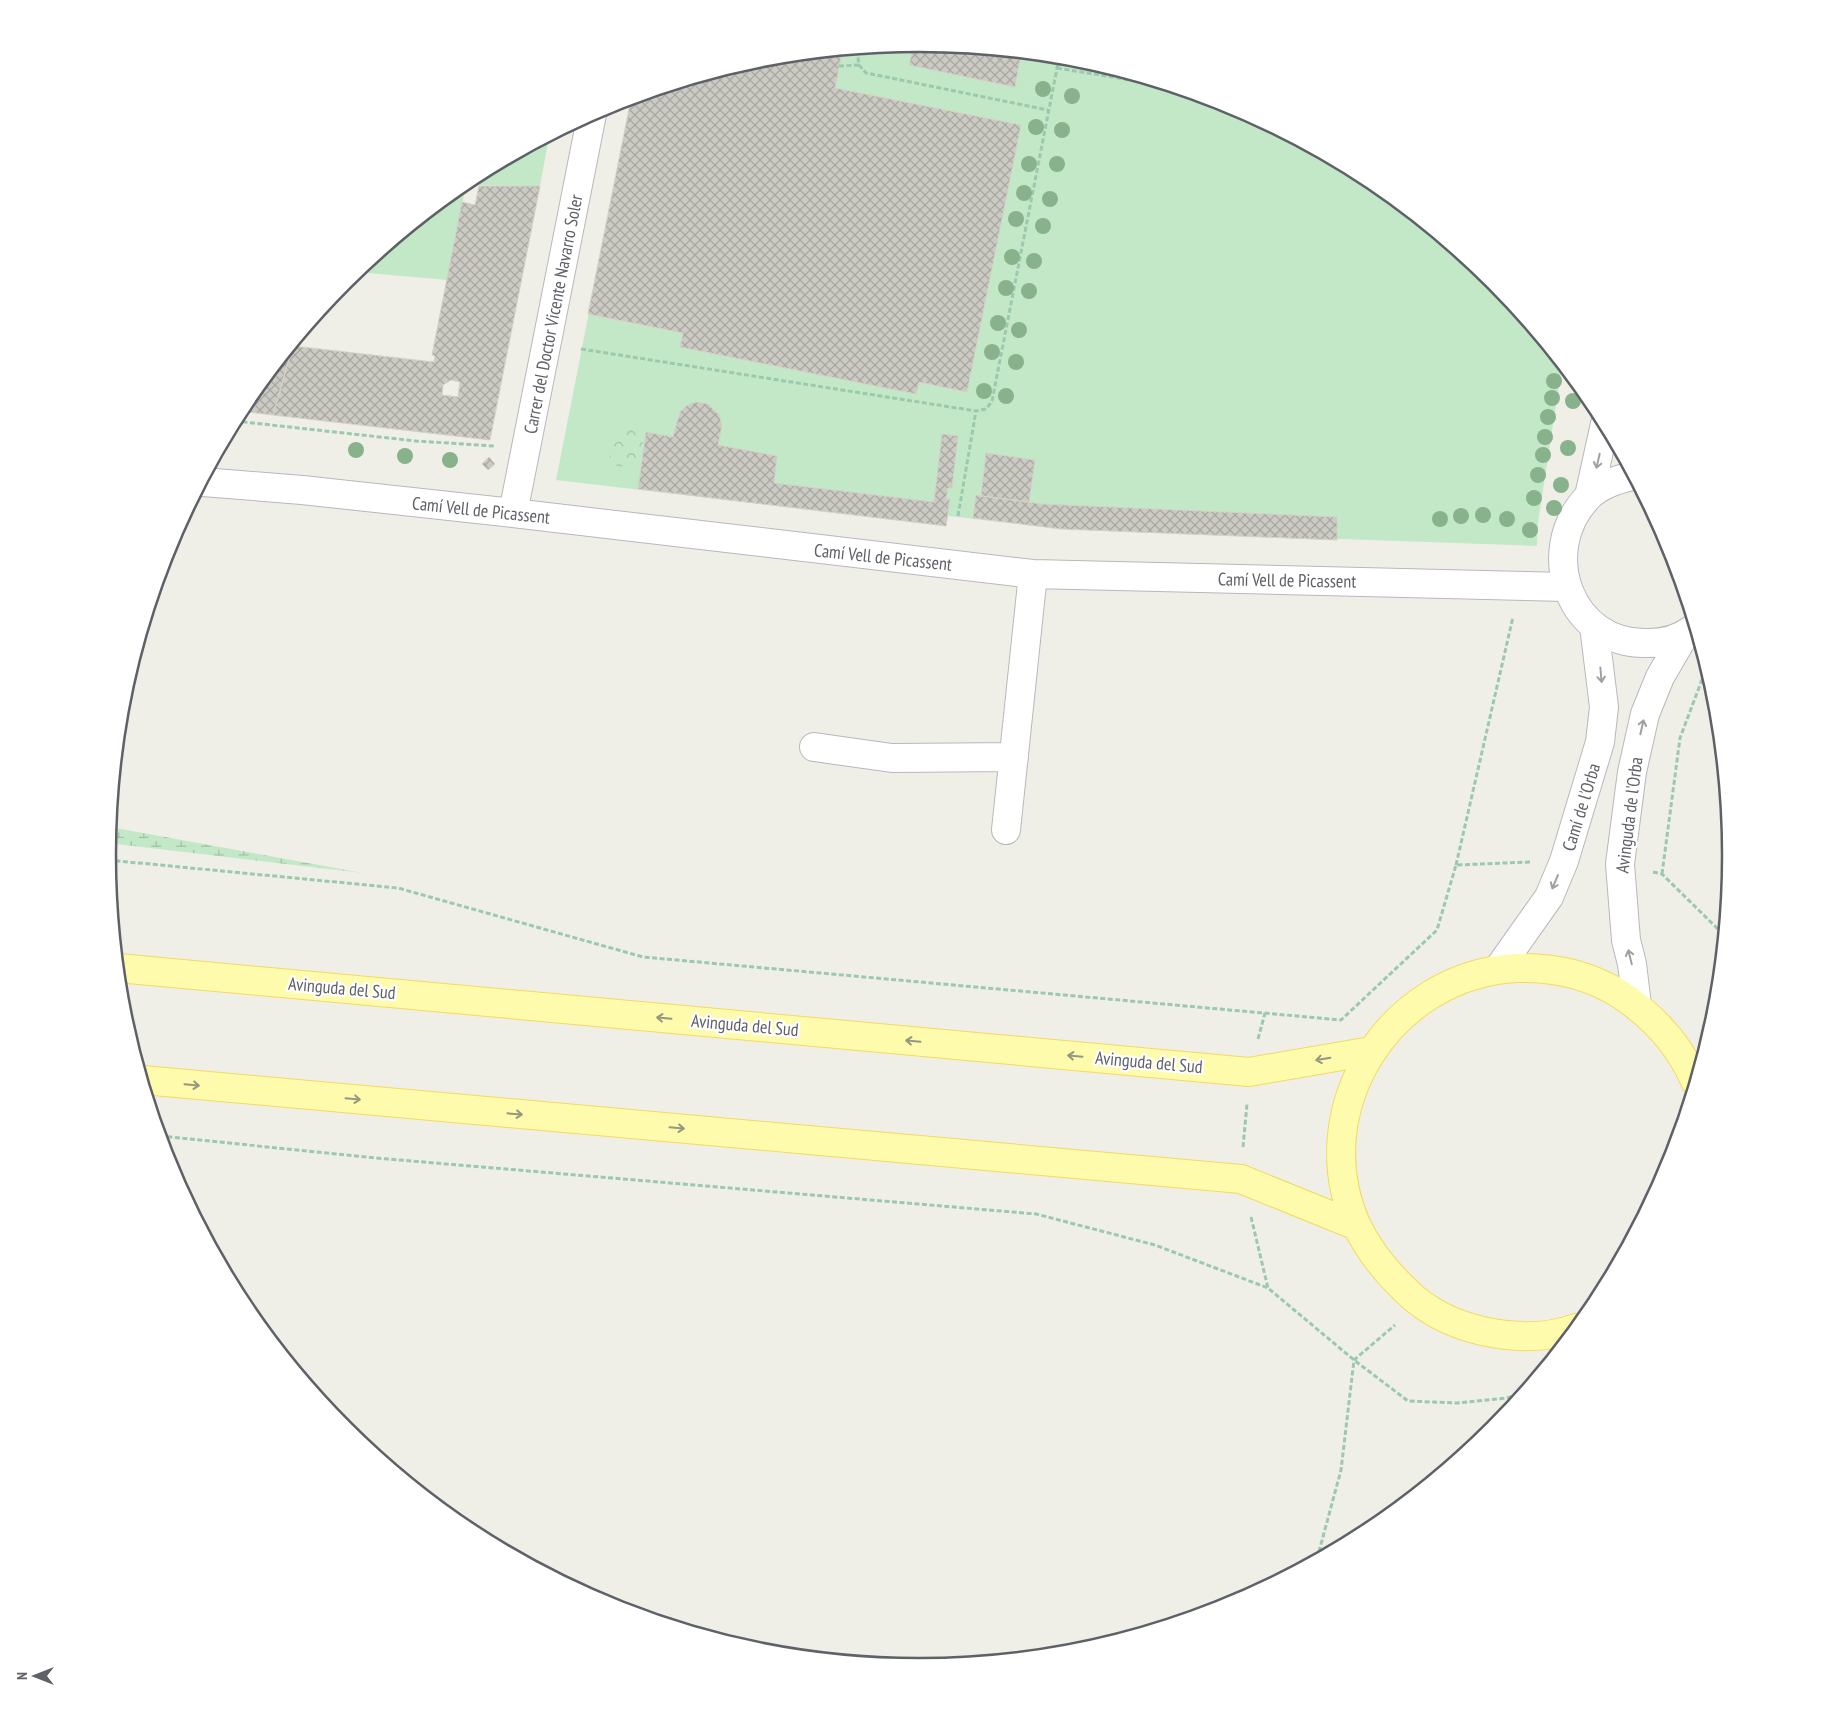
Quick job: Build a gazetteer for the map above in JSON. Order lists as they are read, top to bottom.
{
  "streets": {
    "main road": ["Avinguda del Sud"],
    "street": [
      "Carrer del Doctor Vicente Navarro Soler",
      "Camí Vell de Picassent",
      "Camí de l'Orba",
      "Avinguda de l'Orba"
    ]
  },
  "crossings": [
    ["Carrer del Doctor Vicente Navarro Soler", "Camí Vell de Picassent"]
  ],
  "one_way": ["Camí de l'Orba", "Avinguda de l'Orba"],
  "north": "left"
}
